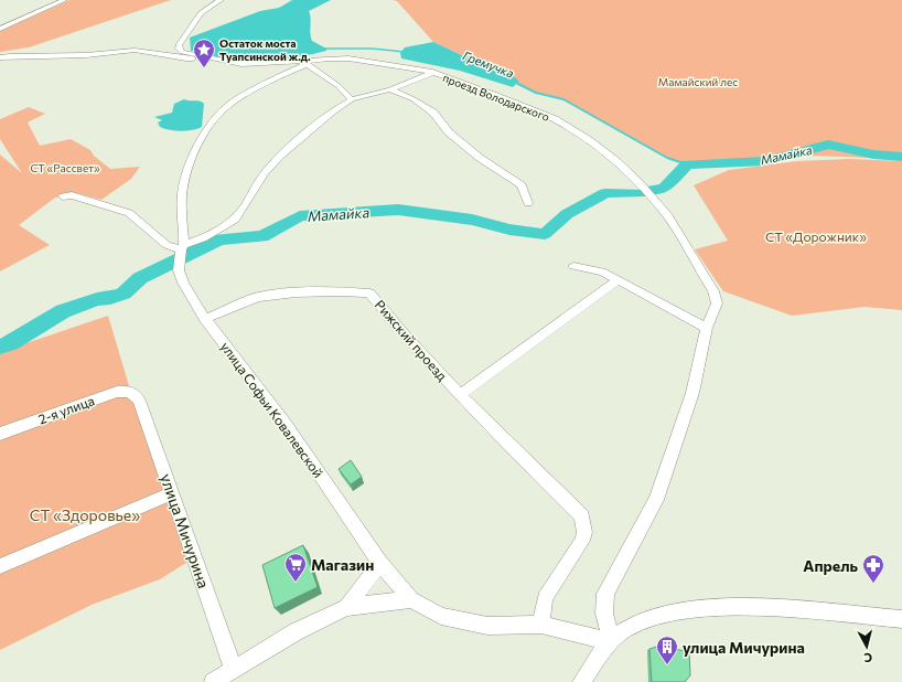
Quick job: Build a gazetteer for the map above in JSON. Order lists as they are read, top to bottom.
{
  "streets": {
    "street": [
      "проезд Володарского",
      "Рижский проезд",
      "2-я улица",
      "улица Софьи Ковалевской",
      "улица Мичурина"
    ]
  },
  "crossings": [
    ["проезд Володарского", "улица Софьи Ковалевской"],
    ["Рижский проезд", "улица Софьи Ковалевской"],
    ["2-я улица", "улица Мичурина"]
  ],
  "water": ["Гремучка", "Мамайка"],
  "parks": [
    "Мамайский лес",
    "СТ «Рассвет»",
    "СТ «Дорожник»",
    "СТ «Здоровье»"
  ],
  "places": {
    "place": ["Остаток моста Туапсинской ж.д."],
    "supermarket": ["Магазин"],
    "pharmacy": ["Апрель"],
    "building": ["улица Мичурина"]
  },
  "north": "bottom"
}
